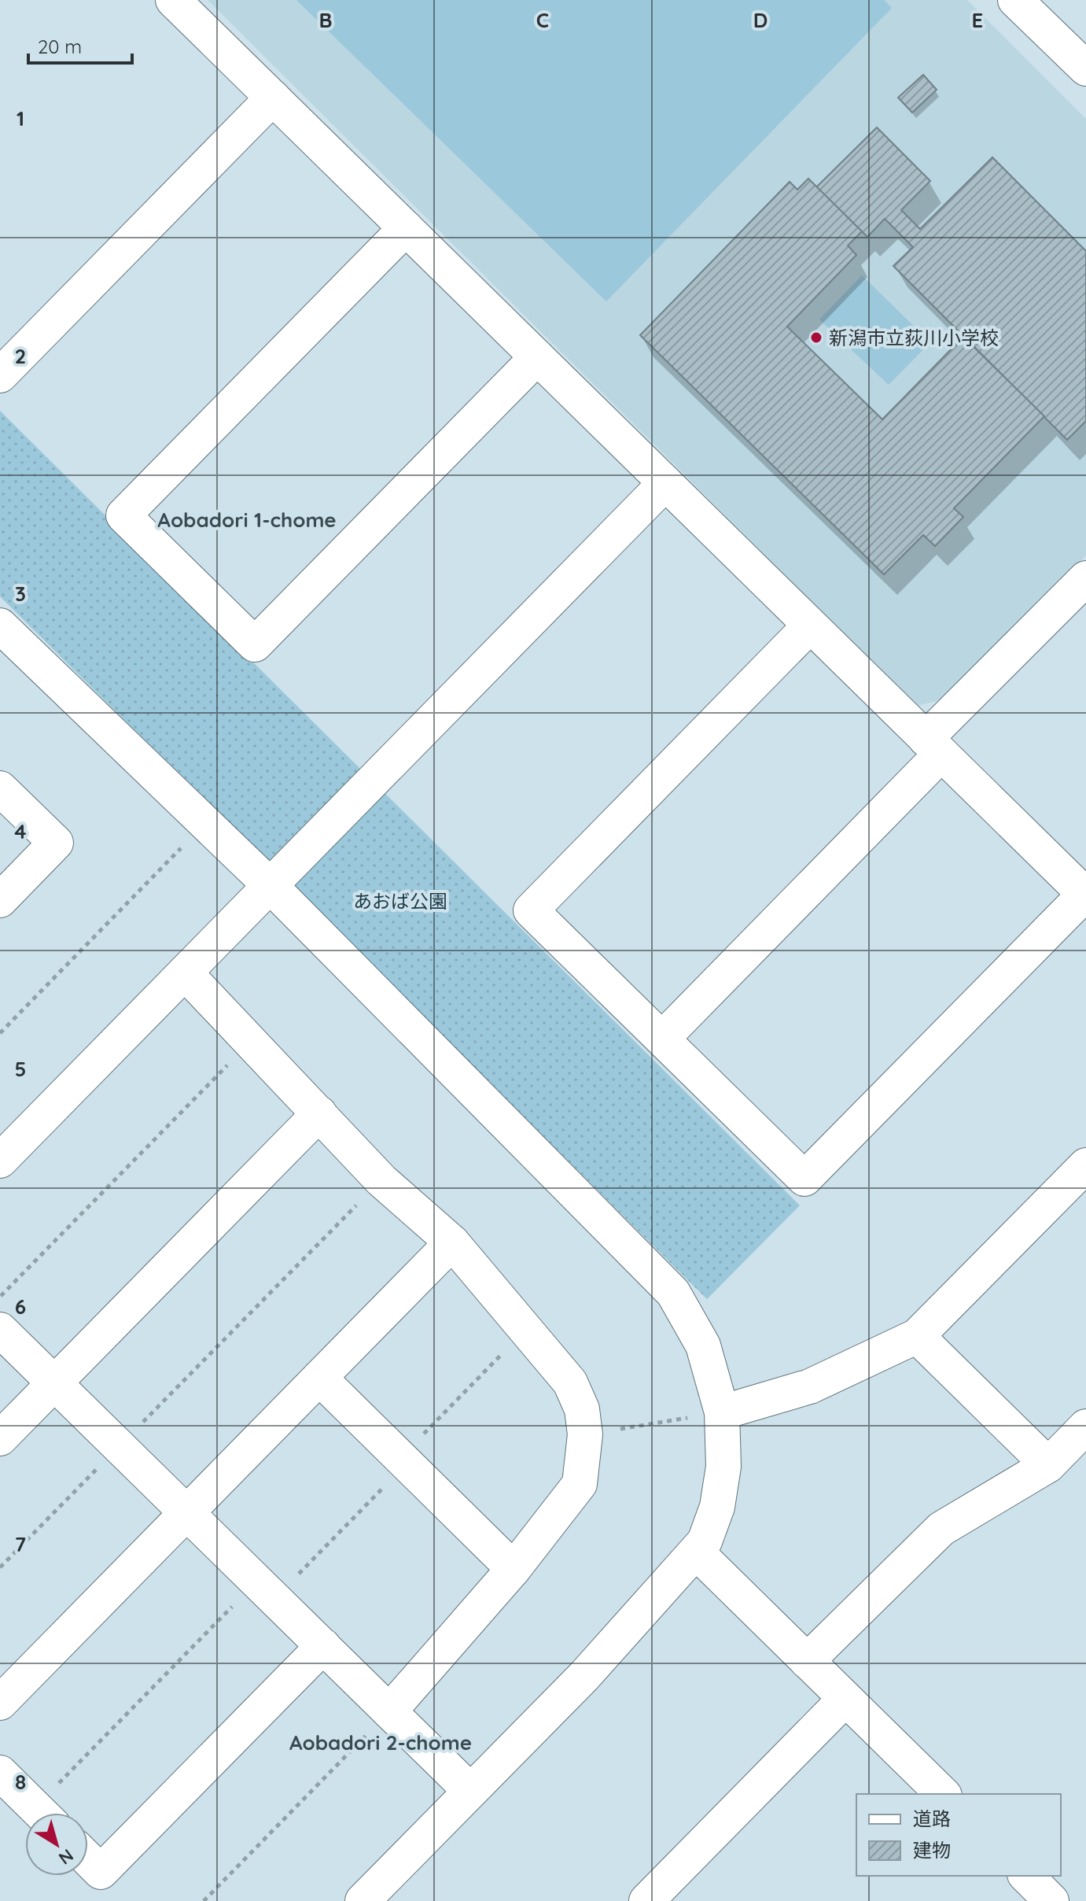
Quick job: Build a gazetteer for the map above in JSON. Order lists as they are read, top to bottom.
{
  "districts": ["Aobadori 1-chome", "Aobadori 2-chome"],
  "parks": ["あおば公園"],
  "places": ["新潟市立荻川小学校"],
  "legend": ["道路", "建物"],
  "scale_bar": "20 m",
  "north": "bottom right",
  "grid": {
    "columns": [
      "B",
      "C",
      "D",
      "E"
    ],
    "rows": [
      "1",
      "2",
      "3",
      "4",
      "5",
      "6",
      "7",
      "8"
    ]
  }
}
